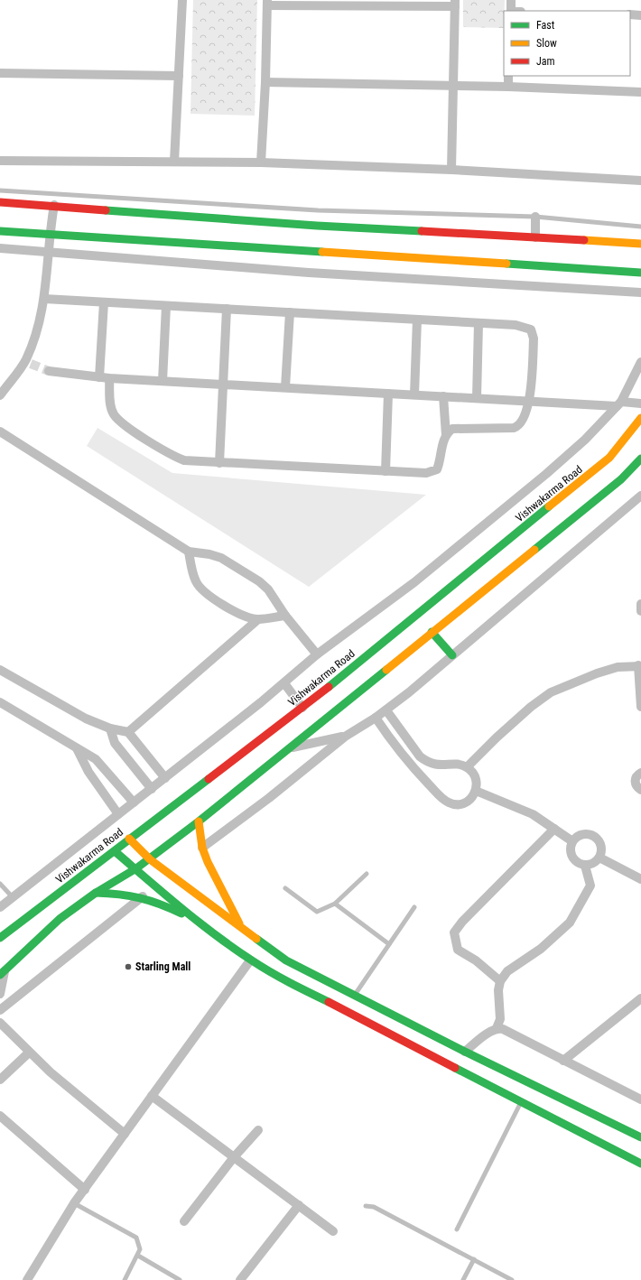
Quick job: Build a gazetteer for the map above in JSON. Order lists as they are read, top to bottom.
{
  "streets": {
    "street": ["Vishwakarma Road"]
  },
  "places": ["Starling Mall"],
  "legend": ["Fast", "Slow", "Jam"]
}
